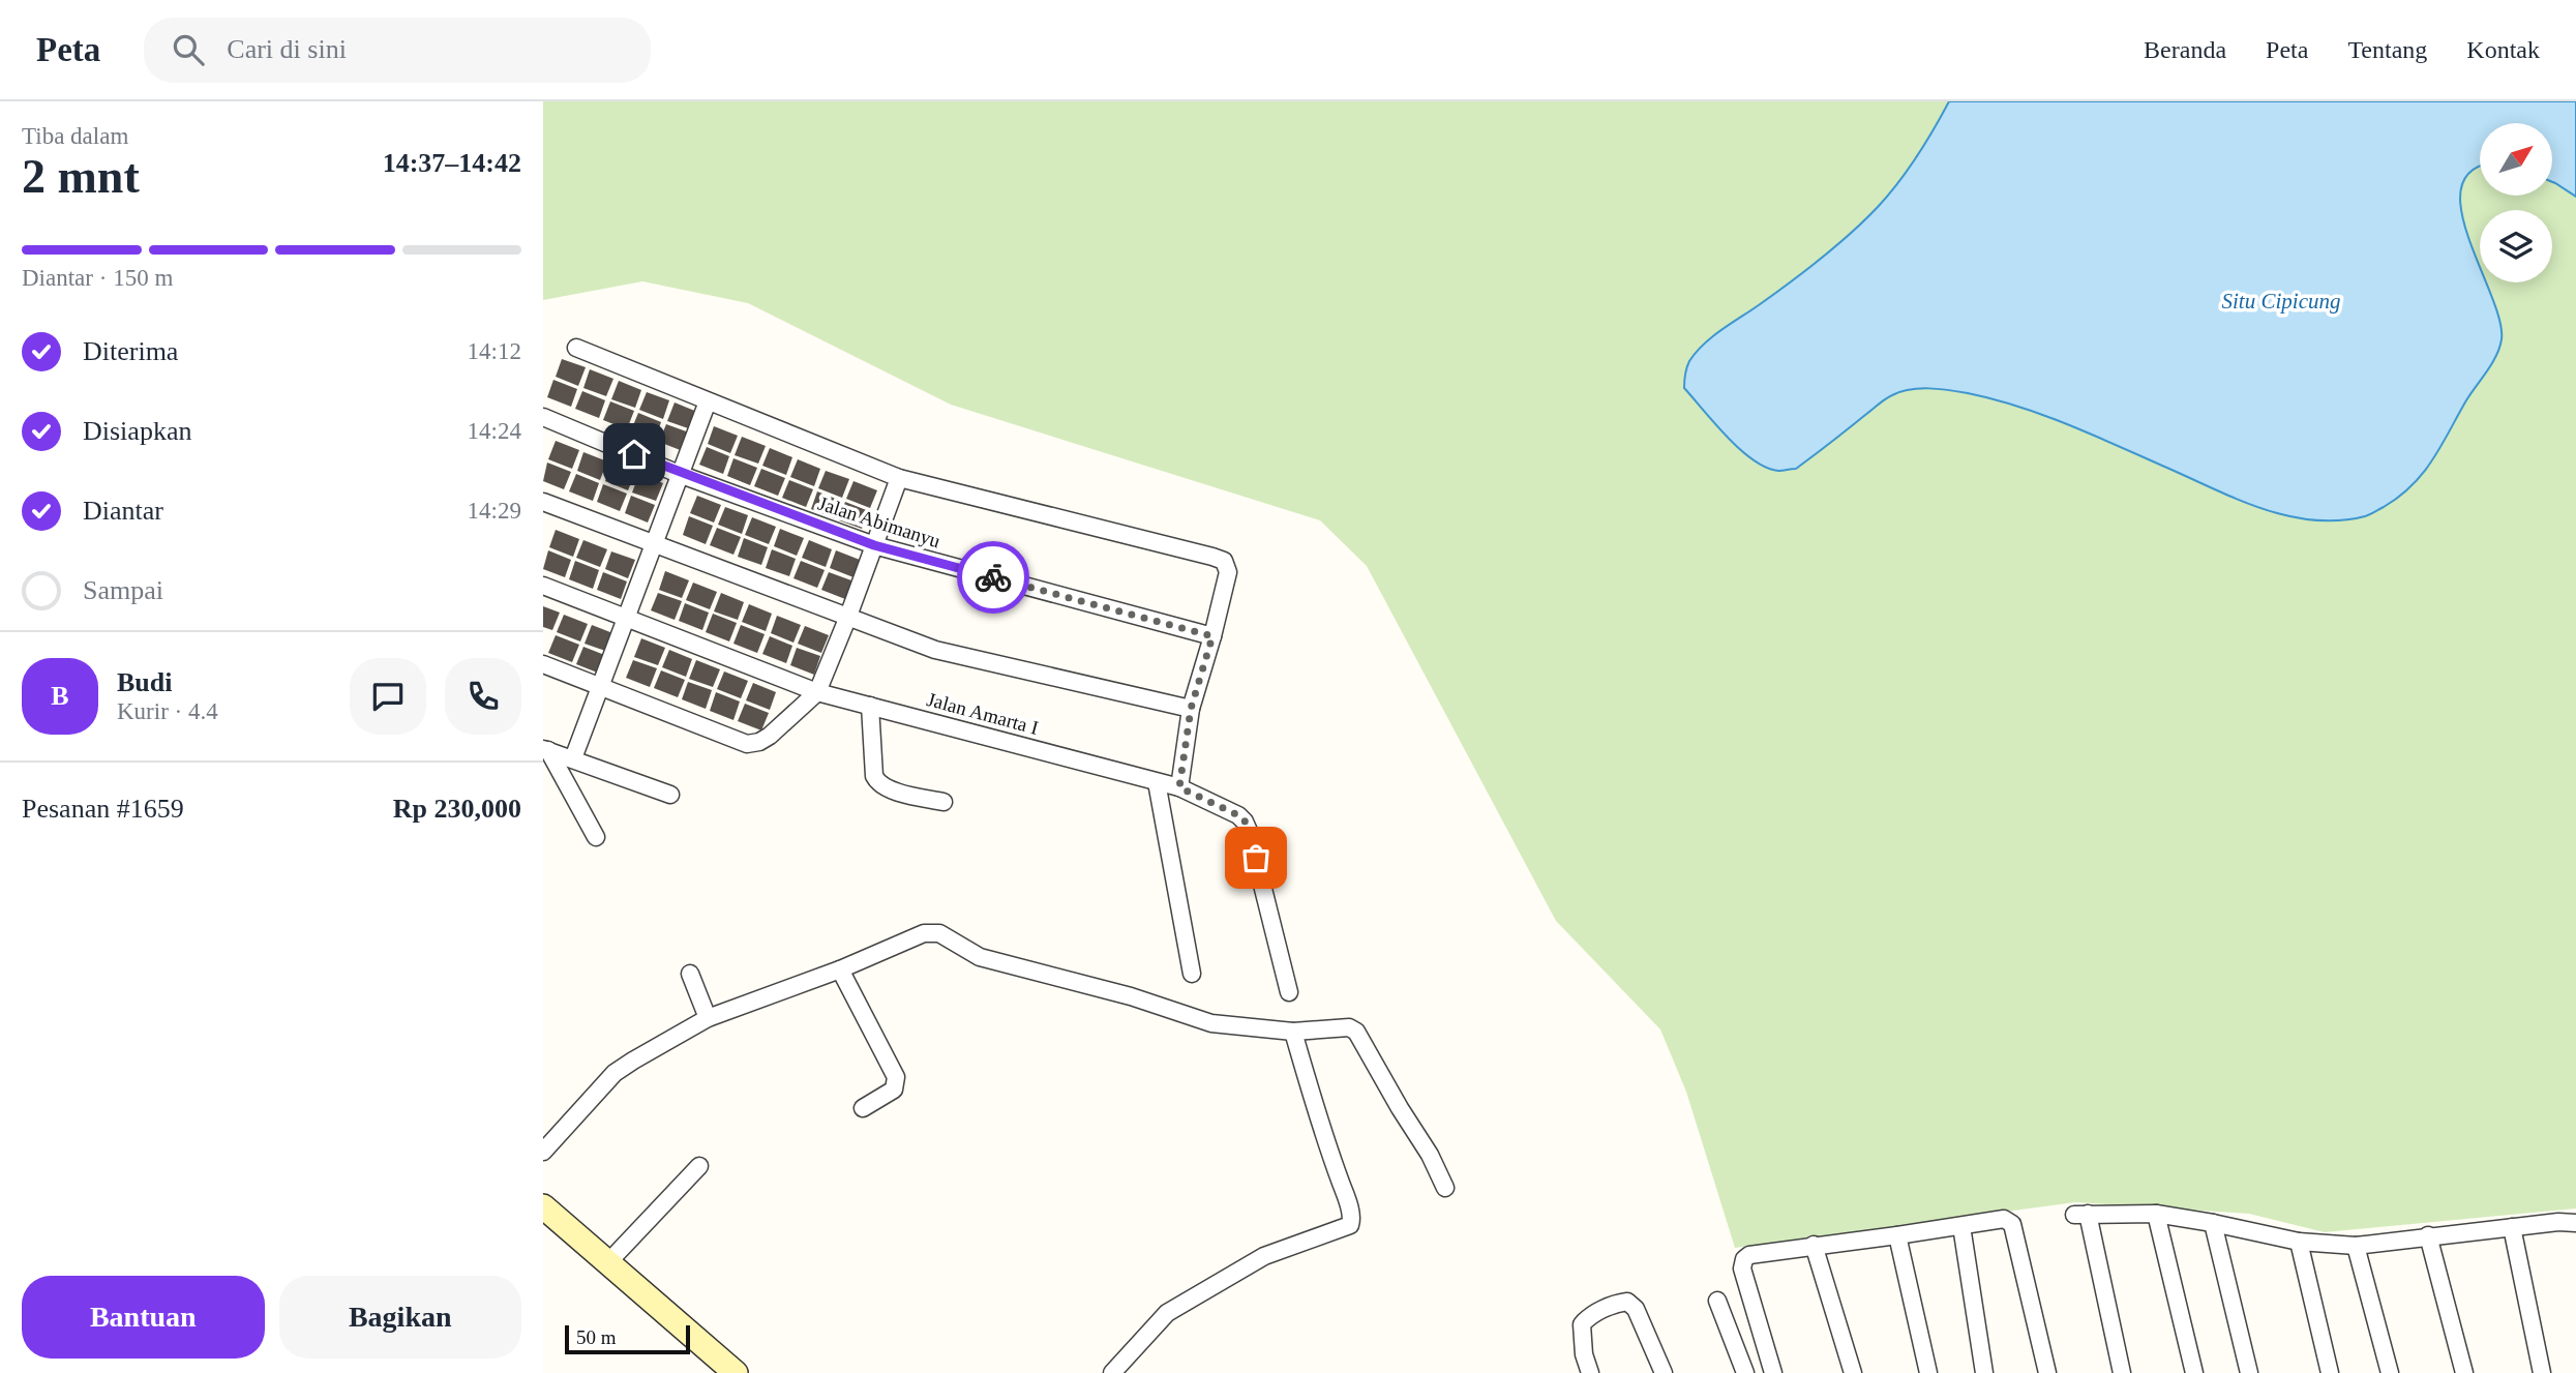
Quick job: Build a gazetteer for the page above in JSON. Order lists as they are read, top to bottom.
{
  "streets": {
    "street": ["Jalan Abimanyu", "Jalan Amarta I"]
  },
  "water": ["Situ Cipicung"],
  "scale_bar": "50 m",
  "north": "top right",
  "page": {
    "header": "Peta",
    "search": "Cari di sini",
    "nav": [
      "Beranda",
      "Peta",
      "Tentang",
      "Kontak"
    ],
    "heading": ["2 mnt", "Tiba dalam", "14:37–14:42"],
    "panel": [
      "Budi",
      "Kurir · 4.4",
      "Pesanan #1659",
      "Rp 230,000"
    ],
    "bar": "Diantar · 150 m",
    "list": [
      ["Diterima", "14:12"],
      ["Disiapkan", "14:24"],
      ["Diantar", "14:29"],
      "Sampai"
    ],
    "round": "B",
    "buttons": ["Bantuan", "Bagikan"],
    "scale": "50 m"
  }
}
